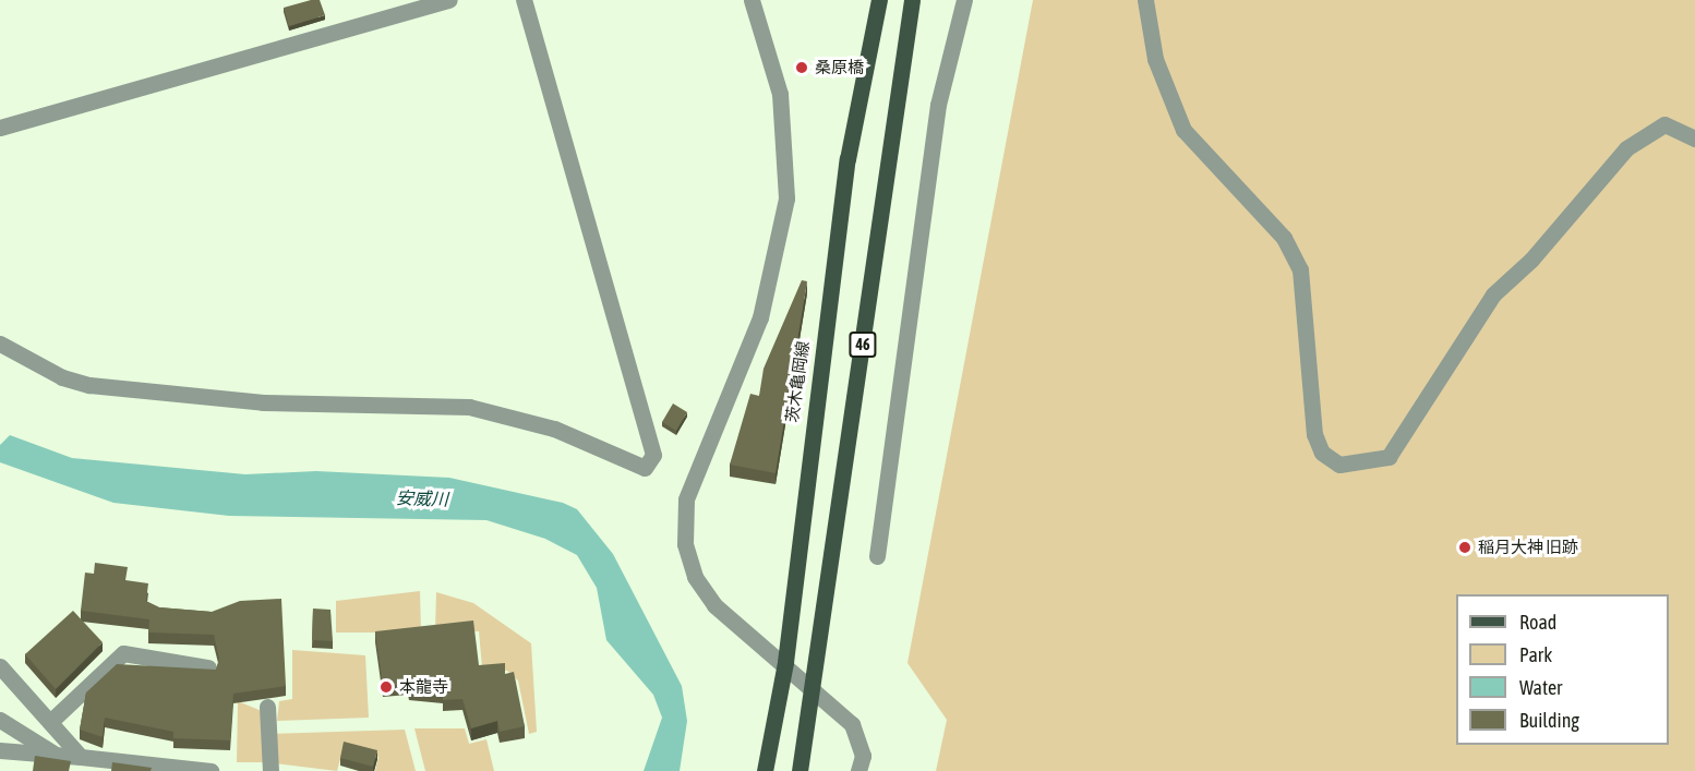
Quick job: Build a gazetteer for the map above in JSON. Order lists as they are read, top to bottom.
{
  "streets": {
    "main road": ["46", "茨木亀岡線"]
  },
  "water": ["安威川"],
  "places": ["桑原橋", "稲月大神 旧跡", "本龍寺"],
  "legend": [
    "Road",
    "Park",
    "Water",
    "Building"
  ]
}
